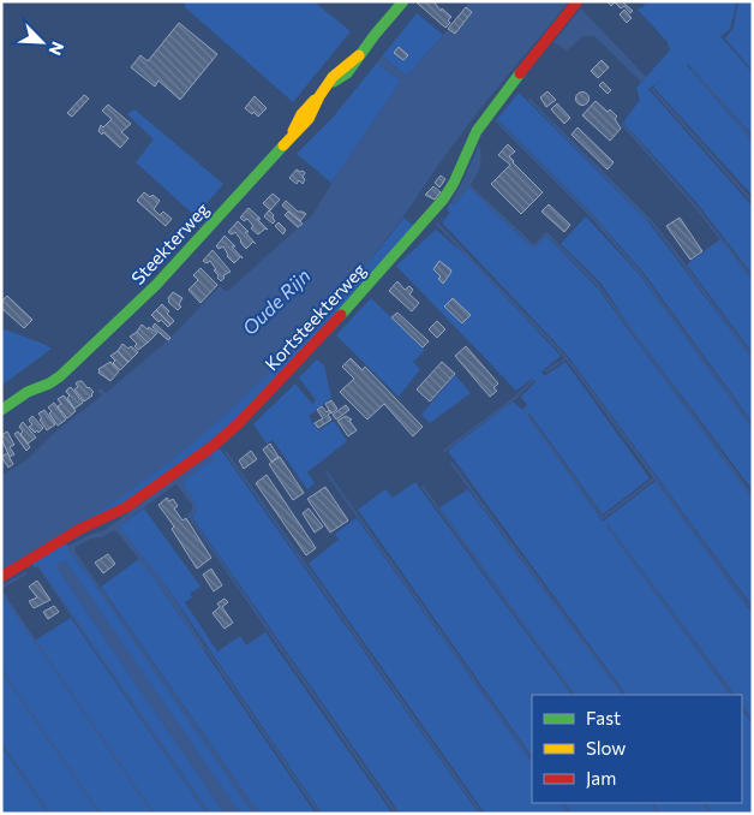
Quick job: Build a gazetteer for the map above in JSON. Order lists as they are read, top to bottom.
{
  "streets": {
    "street": ["Steekterweg", "Kortsteekterweg"]
  },
  "water": ["Oude Rijn"],
  "legend": ["Fast", "Slow", "Jam"],
  "north": "bottom right"
}
